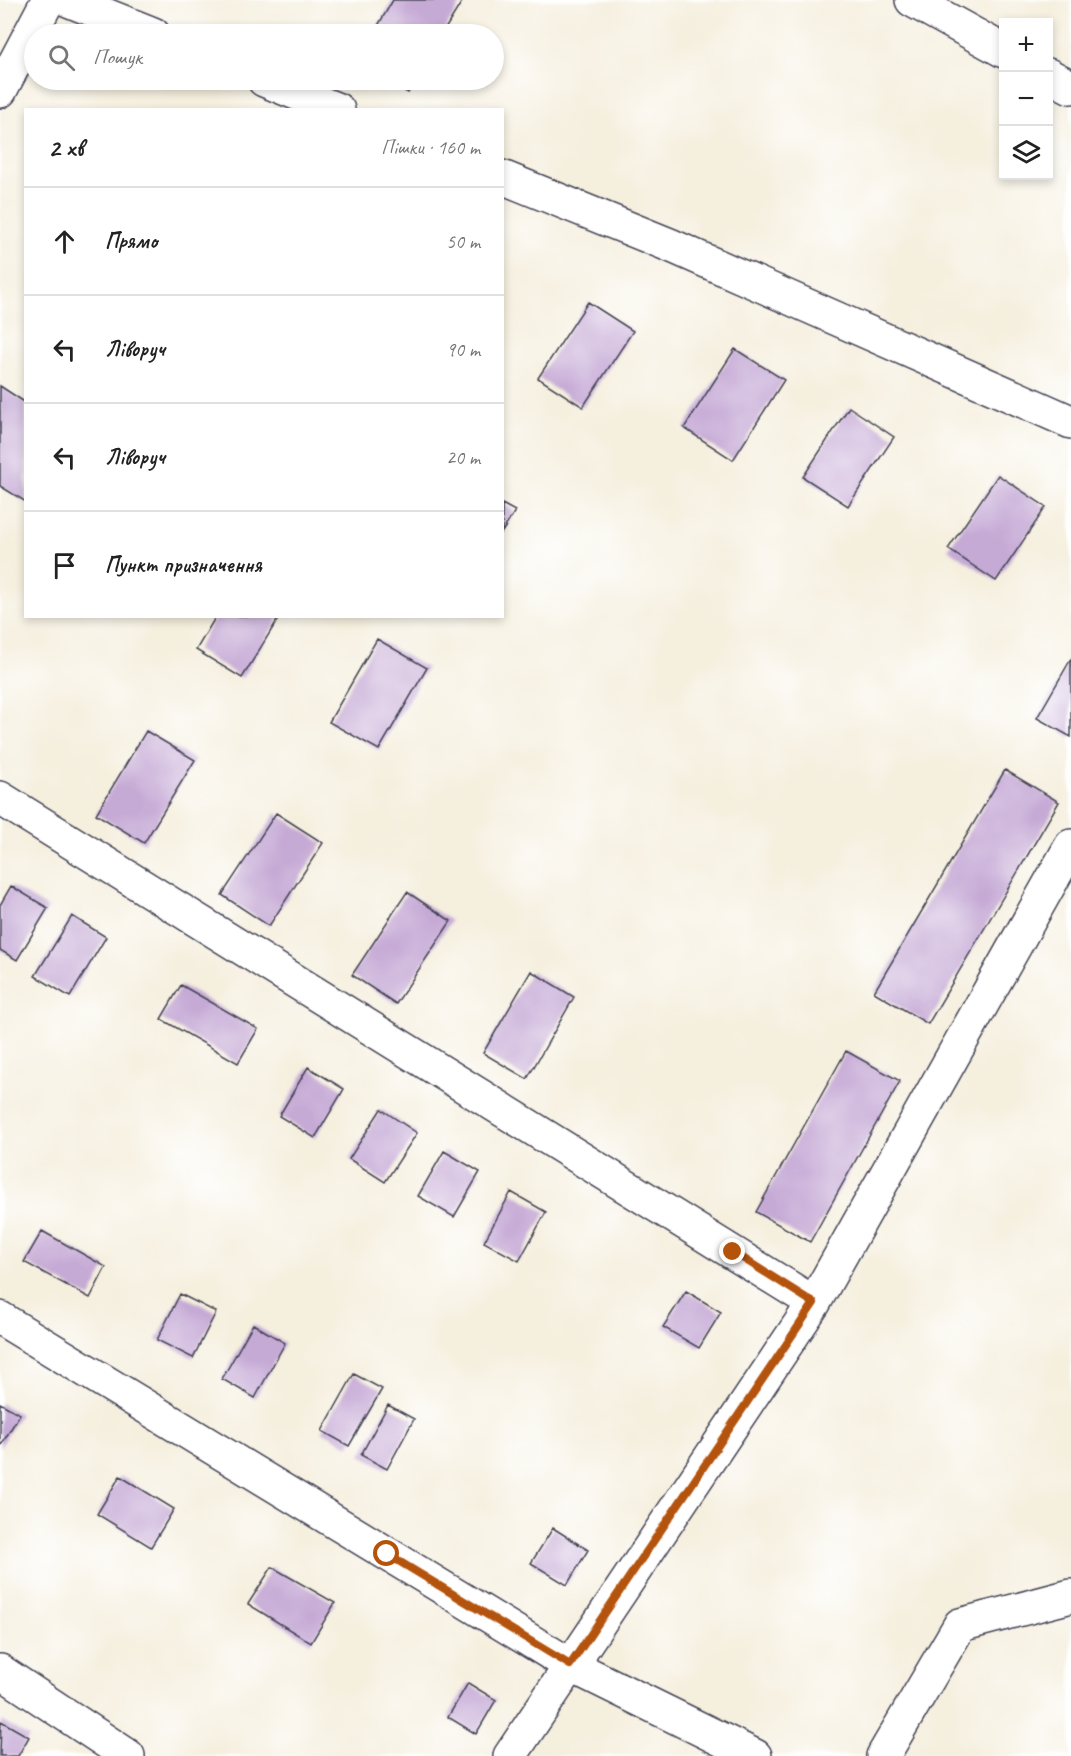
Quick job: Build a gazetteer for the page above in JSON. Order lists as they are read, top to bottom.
{
  "page": {
    "map_buttons": ["+", "−"],
    "search": "Пошук",
    "heading": ["2 хв", "Пішки · 160 m"],
    "list": [
      ["Прямо", "50 m"],
      ["Ліворуч", "90 m"],
      ["Ліворуч", "20 m"],
      "Пункт призначення"
    ]
  }
}
